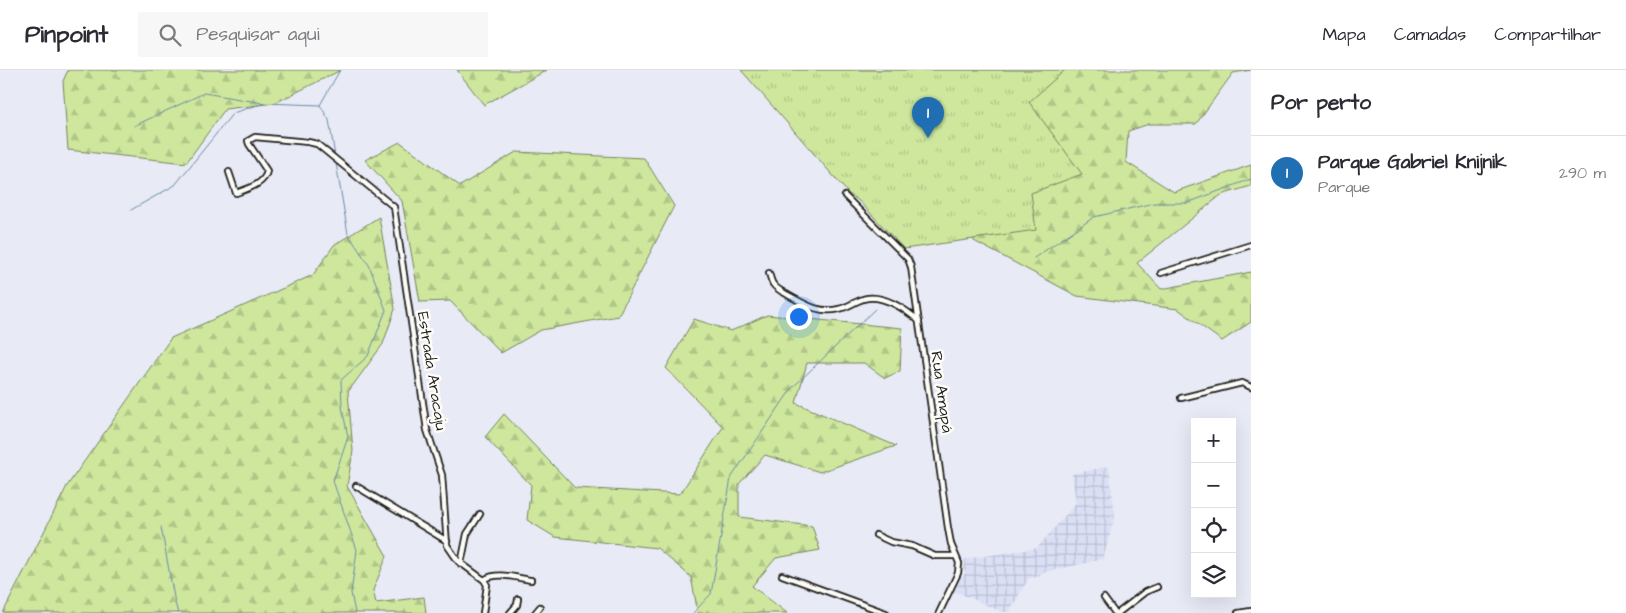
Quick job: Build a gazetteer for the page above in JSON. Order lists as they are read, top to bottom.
{
  "streets": {
    "street": ["Estrada Aracaju", "Rua Amapá"]
  },
  "page": {
    "header": "Pinpoint",
    "search": "Pesquisar aqui",
    "nav": ["Mapa", "Camadas", "Compartilhar"],
    "heading": "Por perto",
    "pins": "1",
    "list": [
      {
        "mark": "1",
        "name": "Parque Gabriel Knijnik",
        "note": "Parque",
        "value": "290 m"
      }
    ],
    "map_buttons": ["+", "−"]
  }
}
